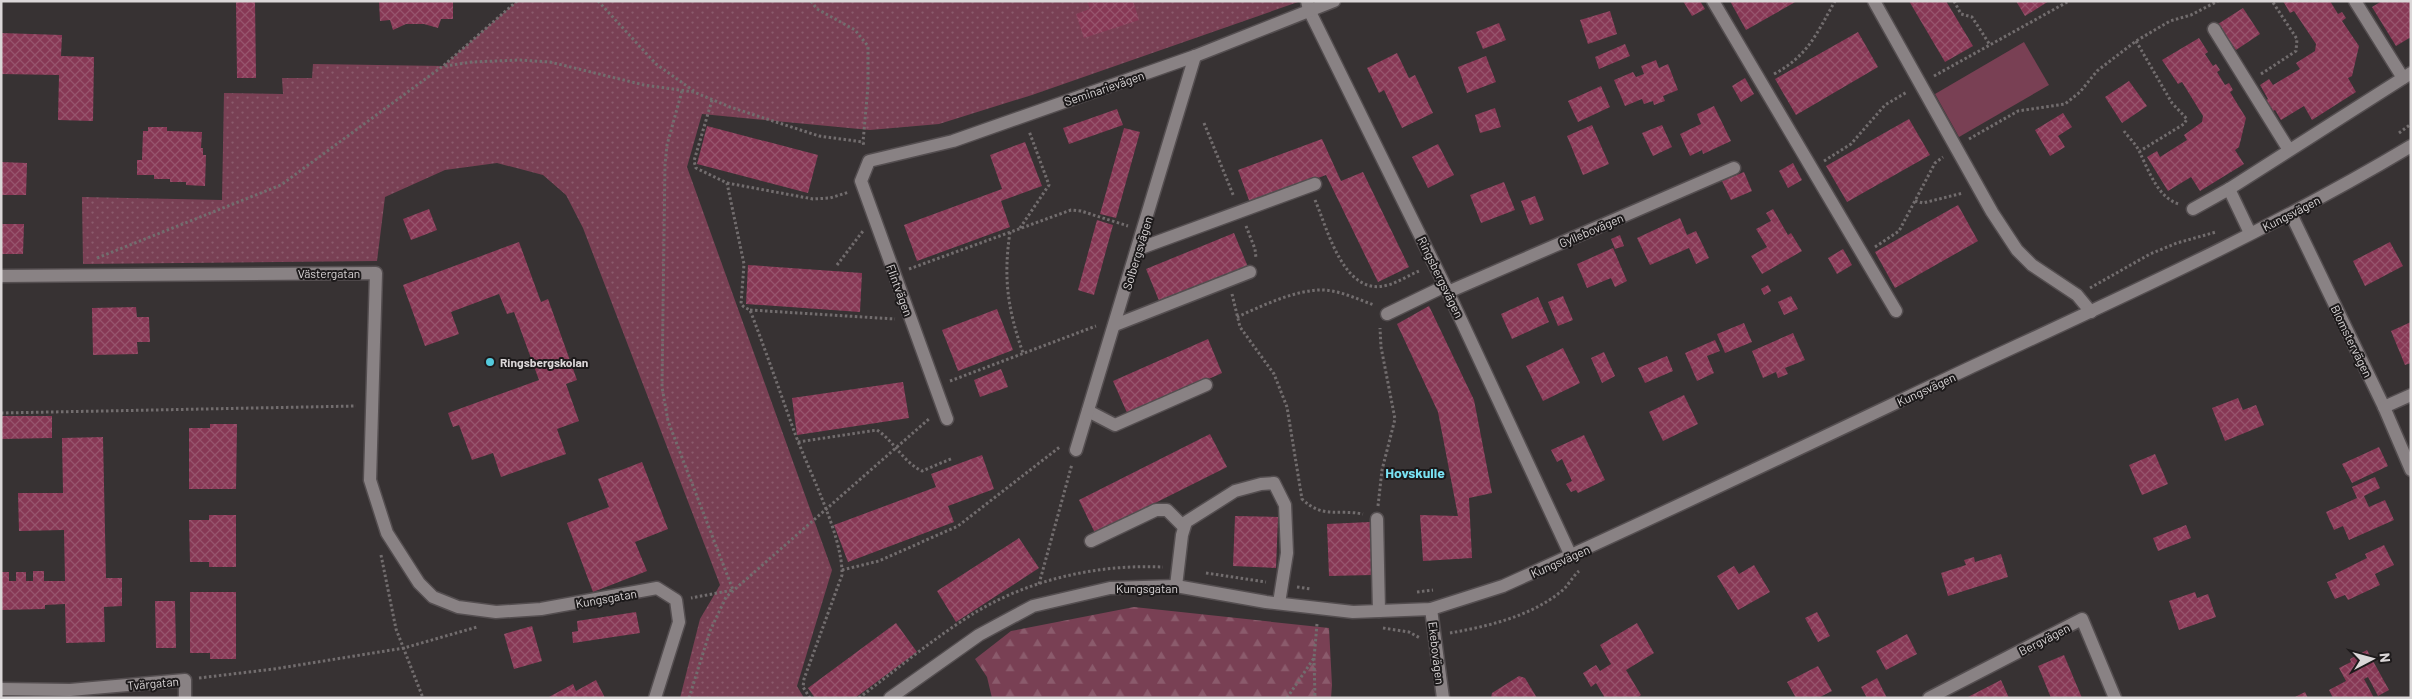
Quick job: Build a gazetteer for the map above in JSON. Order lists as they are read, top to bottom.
{
  "streets": {
    "street": [
      "Seminarievägen",
      "Kungsvägen",
      "Gyllebovägen",
      "Solbergsvägen",
      "Västergatan",
      "Ringsbergsvägen",
      "Flintvägen",
      "Blomstervägen",
      "Kungsgatan",
      "Bergvägen",
      "Ekebovägen",
      "Tvärgatan"
    ]
  },
  "crossings": [
    ["Seminarievägen", "Solbergsvägen"],
    ["Seminarievägen", "Ringsbergsvägen"],
    ["Kungsvägen", "Ringsbergsvägen"],
    ["Kungsvägen", "Blomstervägen"],
    ["Kungsvägen", "Kungsgatan"],
    ["Kungsvägen", "Ekebovägen"],
    ["Gyllebovägen", "Ringsbergsvägen"],
    ["Västergatan", "Kungsgatan"],
    ["Kungsgatan", "Ekebovägen"]
  ],
  "districts": ["Hovskulle"],
  "places": ["Ringsbergskolan"],
  "north": "right"
}
